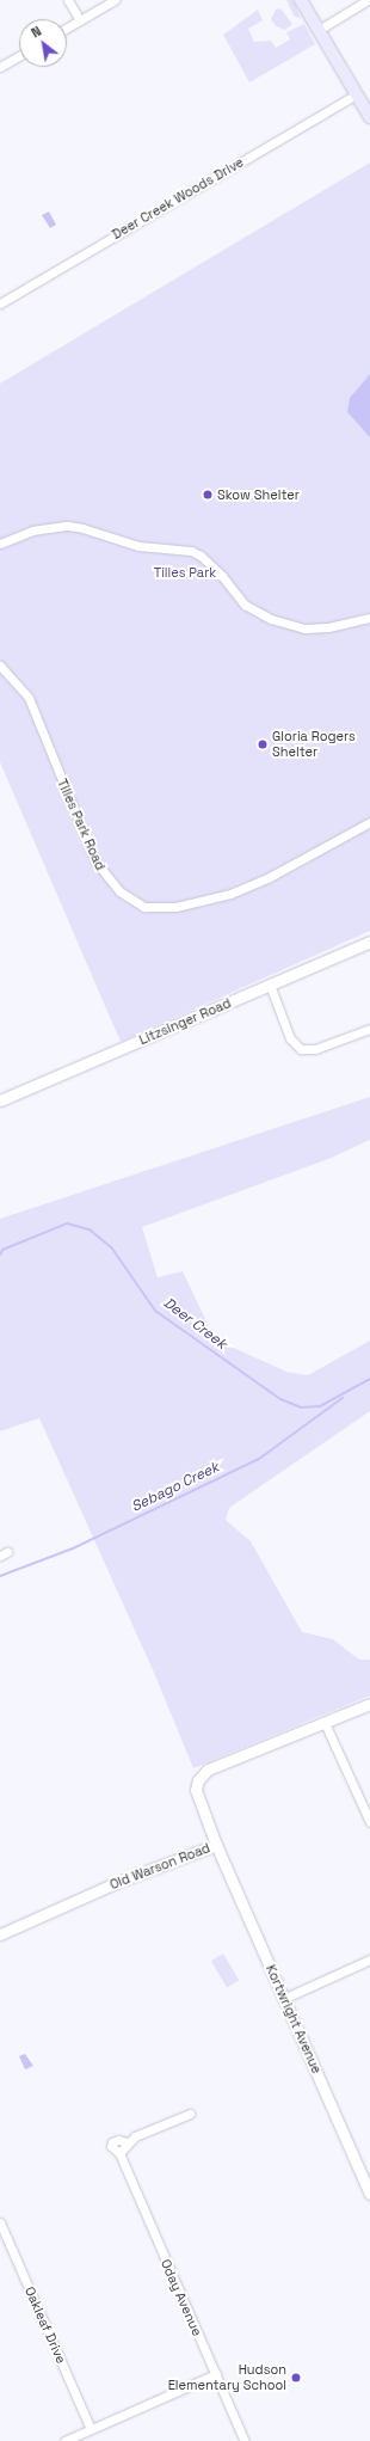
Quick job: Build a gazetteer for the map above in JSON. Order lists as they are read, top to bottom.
{
  "streets": {
    "street": [
      "Deer Creek Woods Drive",
      "Tilles Park Road",
      "Litzsinger Road",
      "Old Warson Road",
      "Kortwright Avenue",
      "Oday Avenue",
      "Oakleaf Drive"
    ]
  },
  "crossings": [
    ["Old Warson Road", "Kortwright Avenue"]
  ],
  "water": ["Deer Creek", "Sebago Creek"],
  "parks": ["Tilles Park"],
  "places": ["Skow Shelter", "Gloria Rogers Shelter", "Hudson Elementary School"],
  "north": "top left"
}
